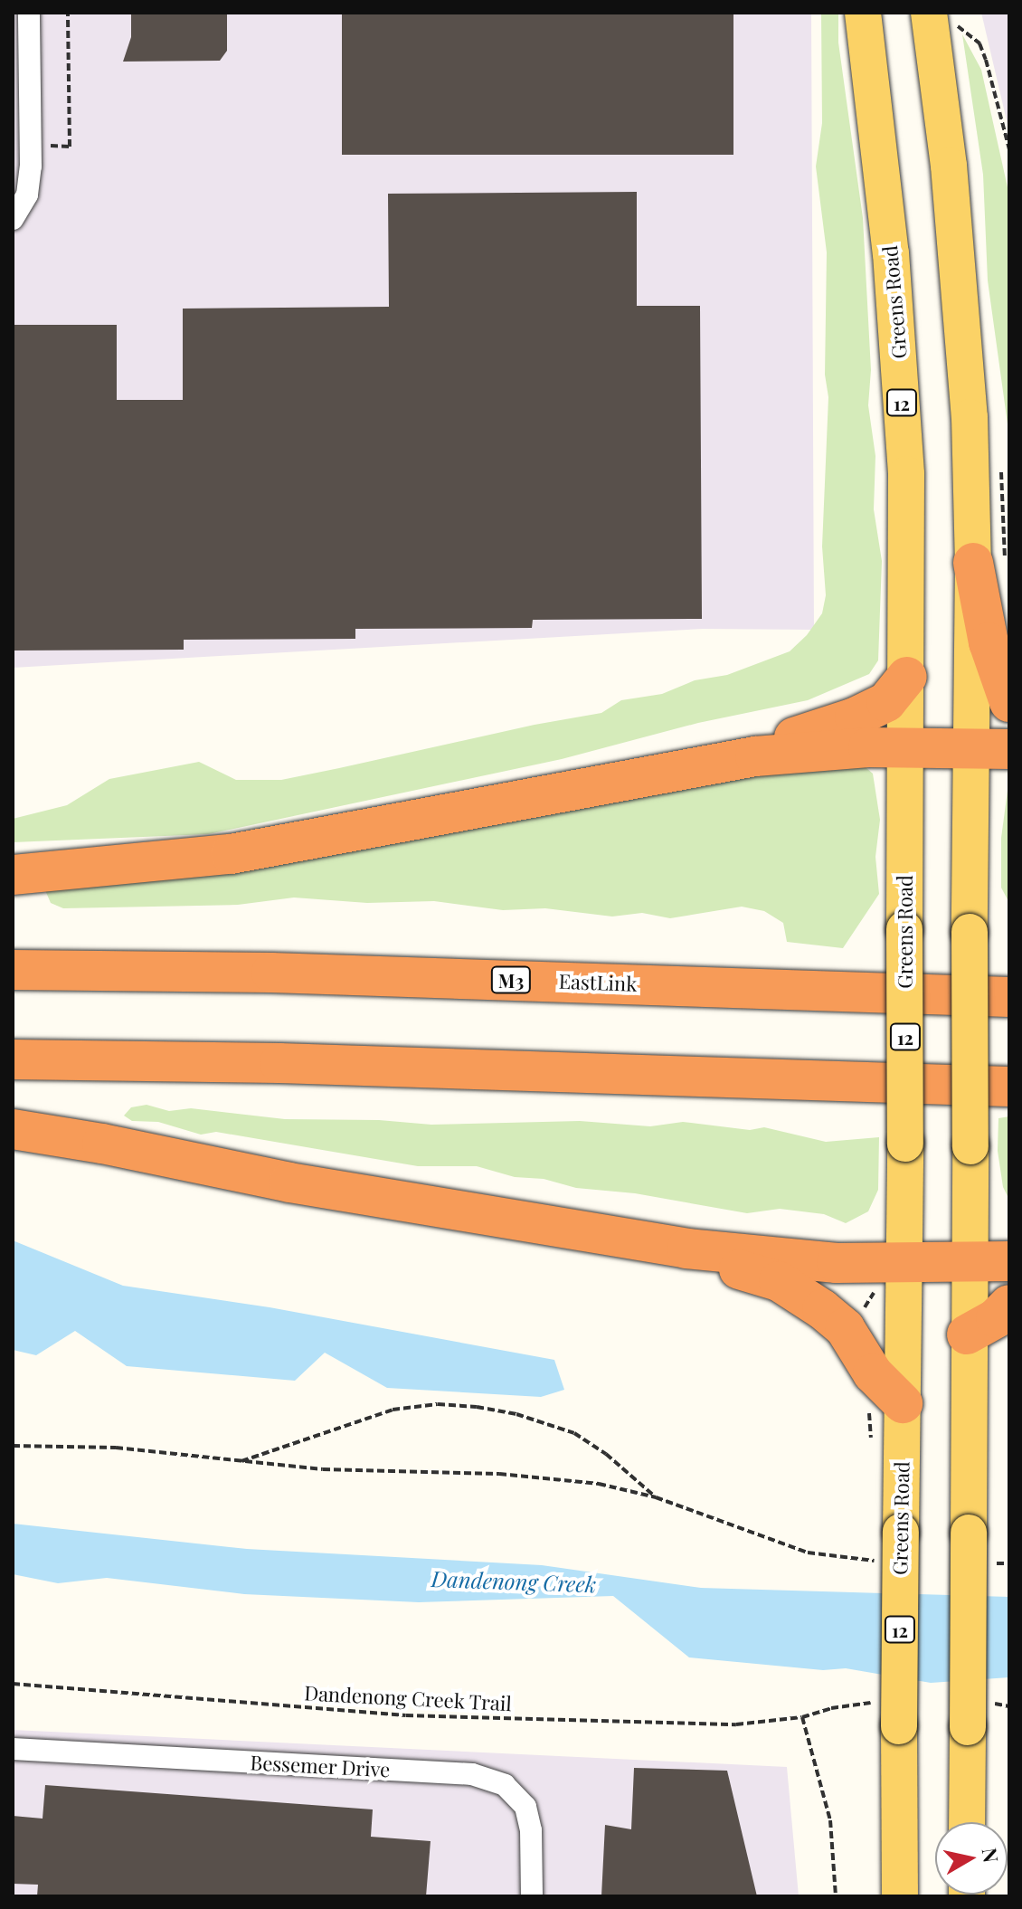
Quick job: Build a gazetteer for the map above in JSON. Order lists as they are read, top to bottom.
{
  "streets": {
    "highway": ["M3", "EastLink"],
    "main road": ["Greens Road", "12"],
    "street": ["Bessemer Drive"],
    "path": ["Dandenong Creek Trail"]
  },
  "water": ["Dandenong Creek"],
  "north": "right"
}
